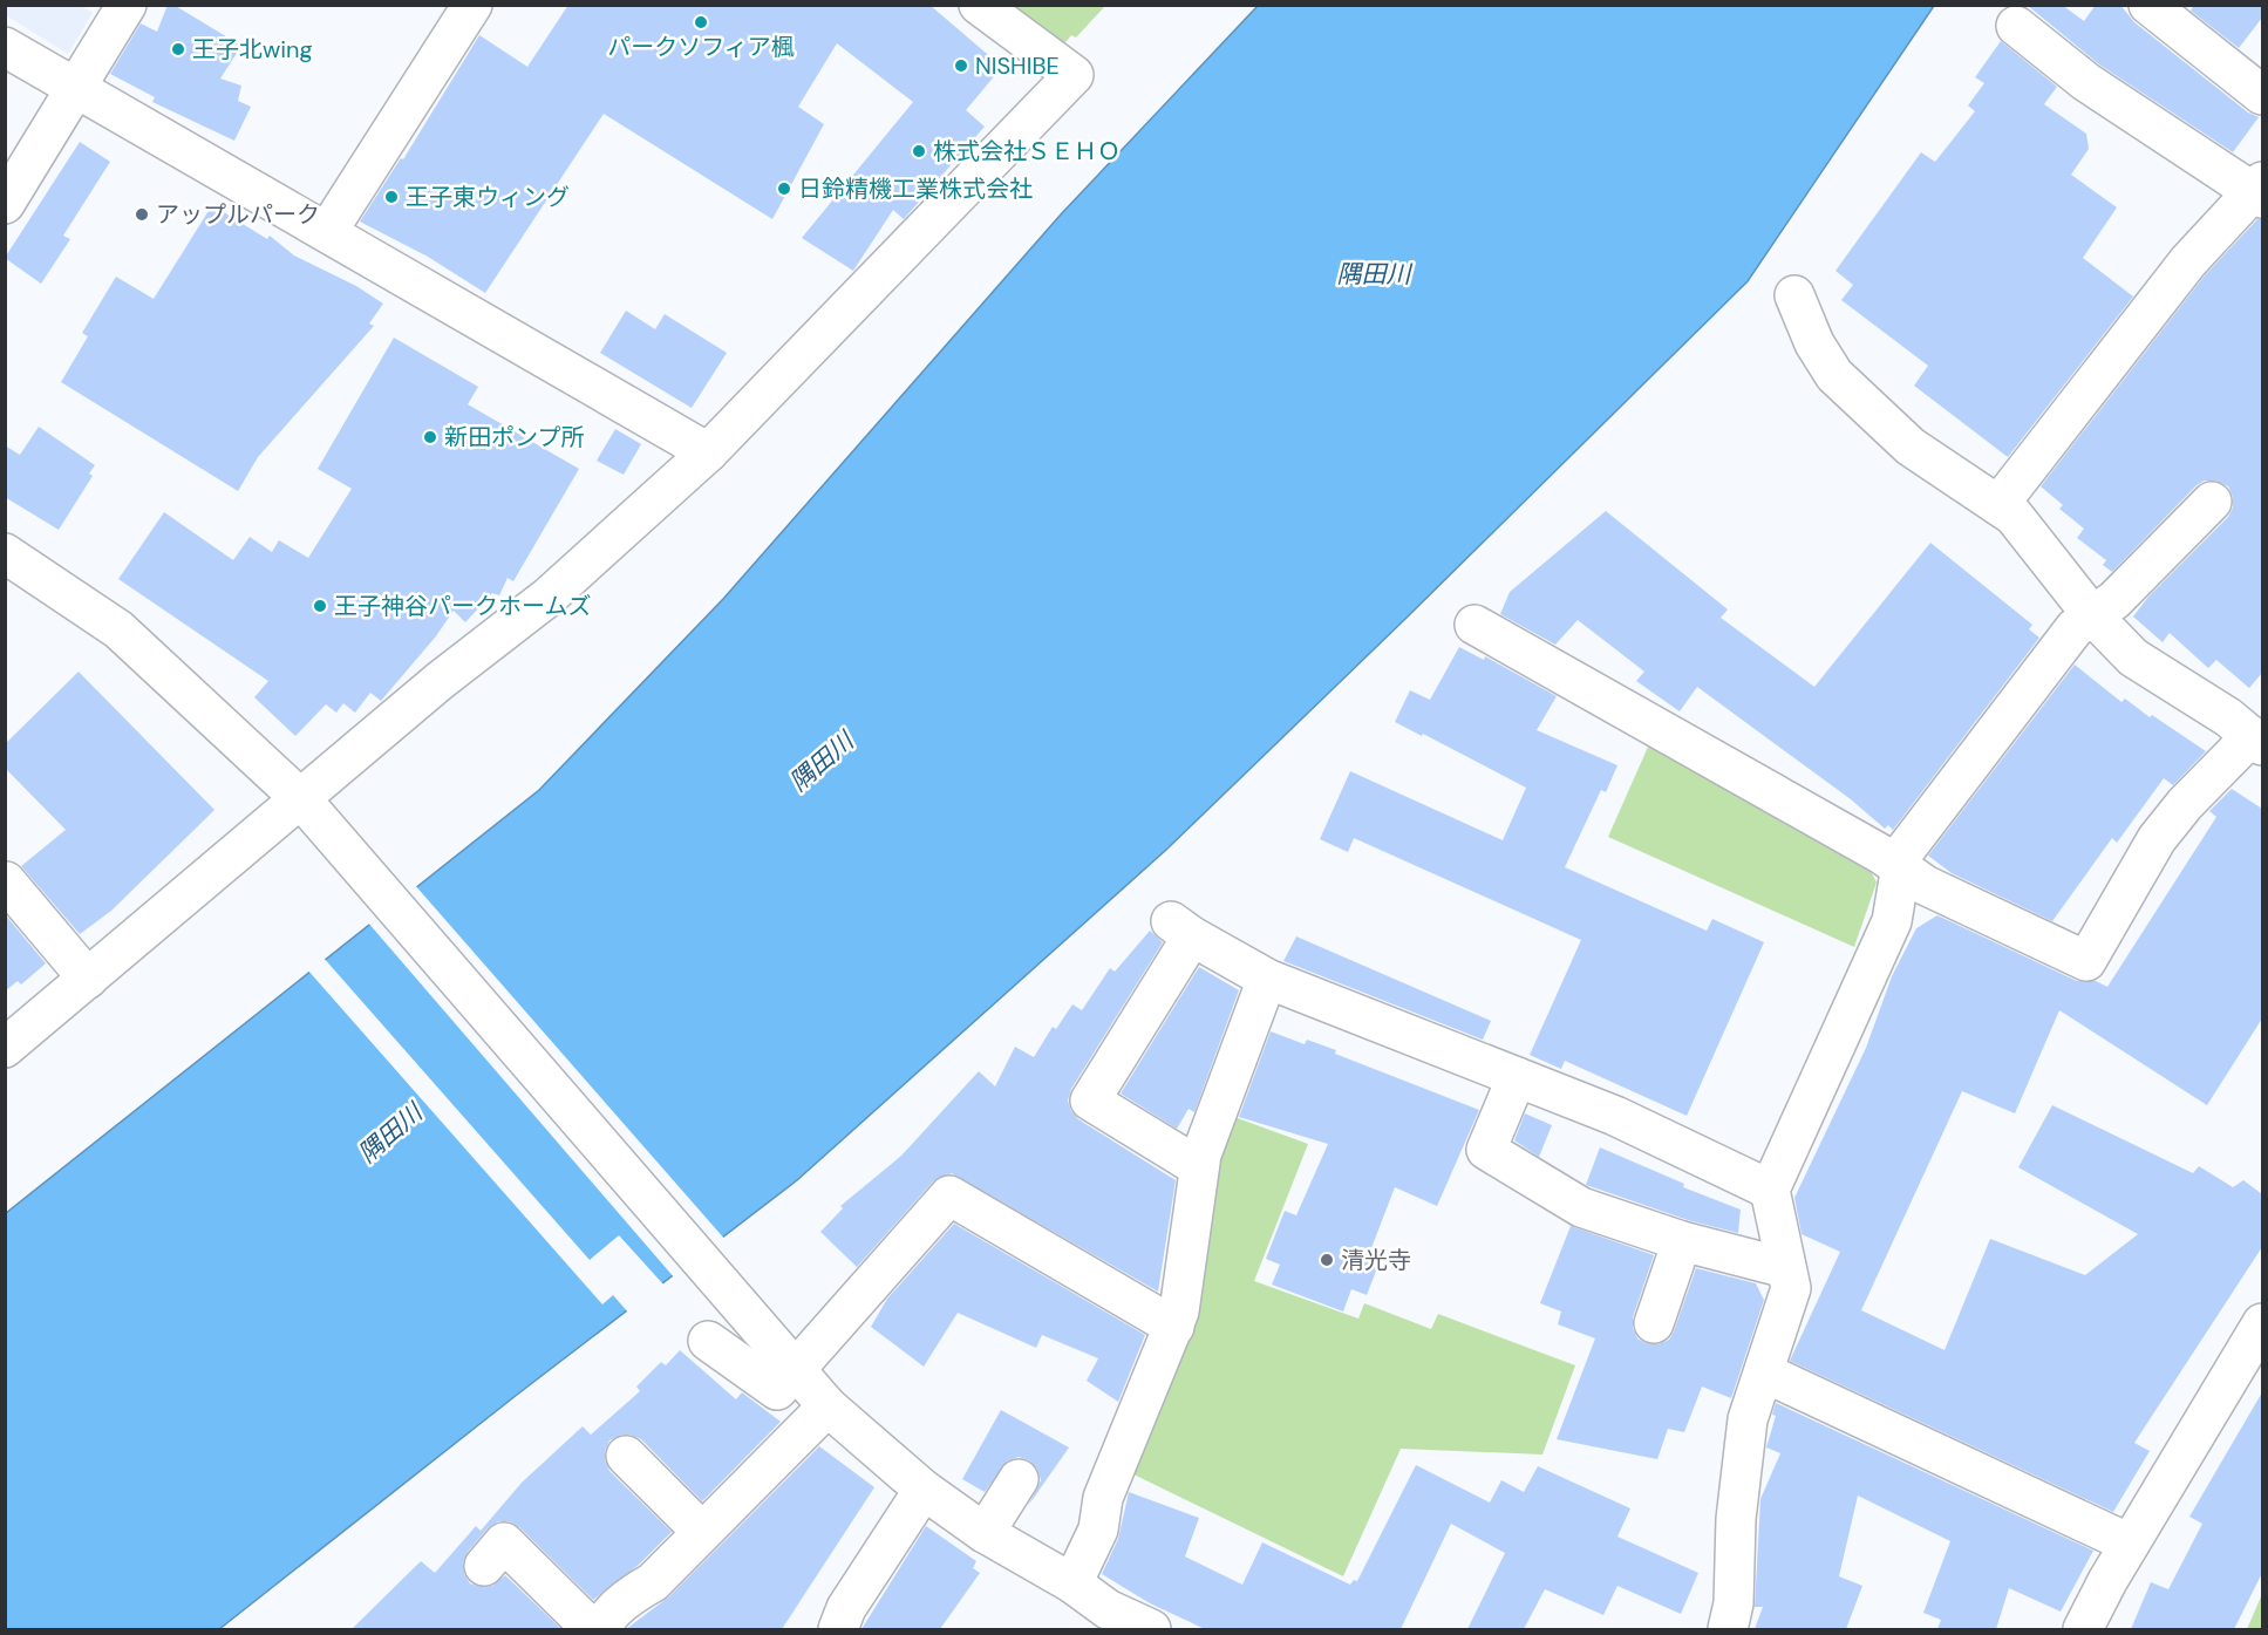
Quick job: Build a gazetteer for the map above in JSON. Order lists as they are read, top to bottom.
{
  "water": ["隅田川"],
  "places": [
    "パークソフィア楓",
    "王子北wing",
    "NISHIBE",
    "株式会社ＳＥＨＯ",
    "日鈴精機工業株式会社",
    "王子東ウィング",
    "アップルパーク",
    "新田ポンプ所",
    "王子神谷パークホームズ",
    "清光寺"
  ]
}
